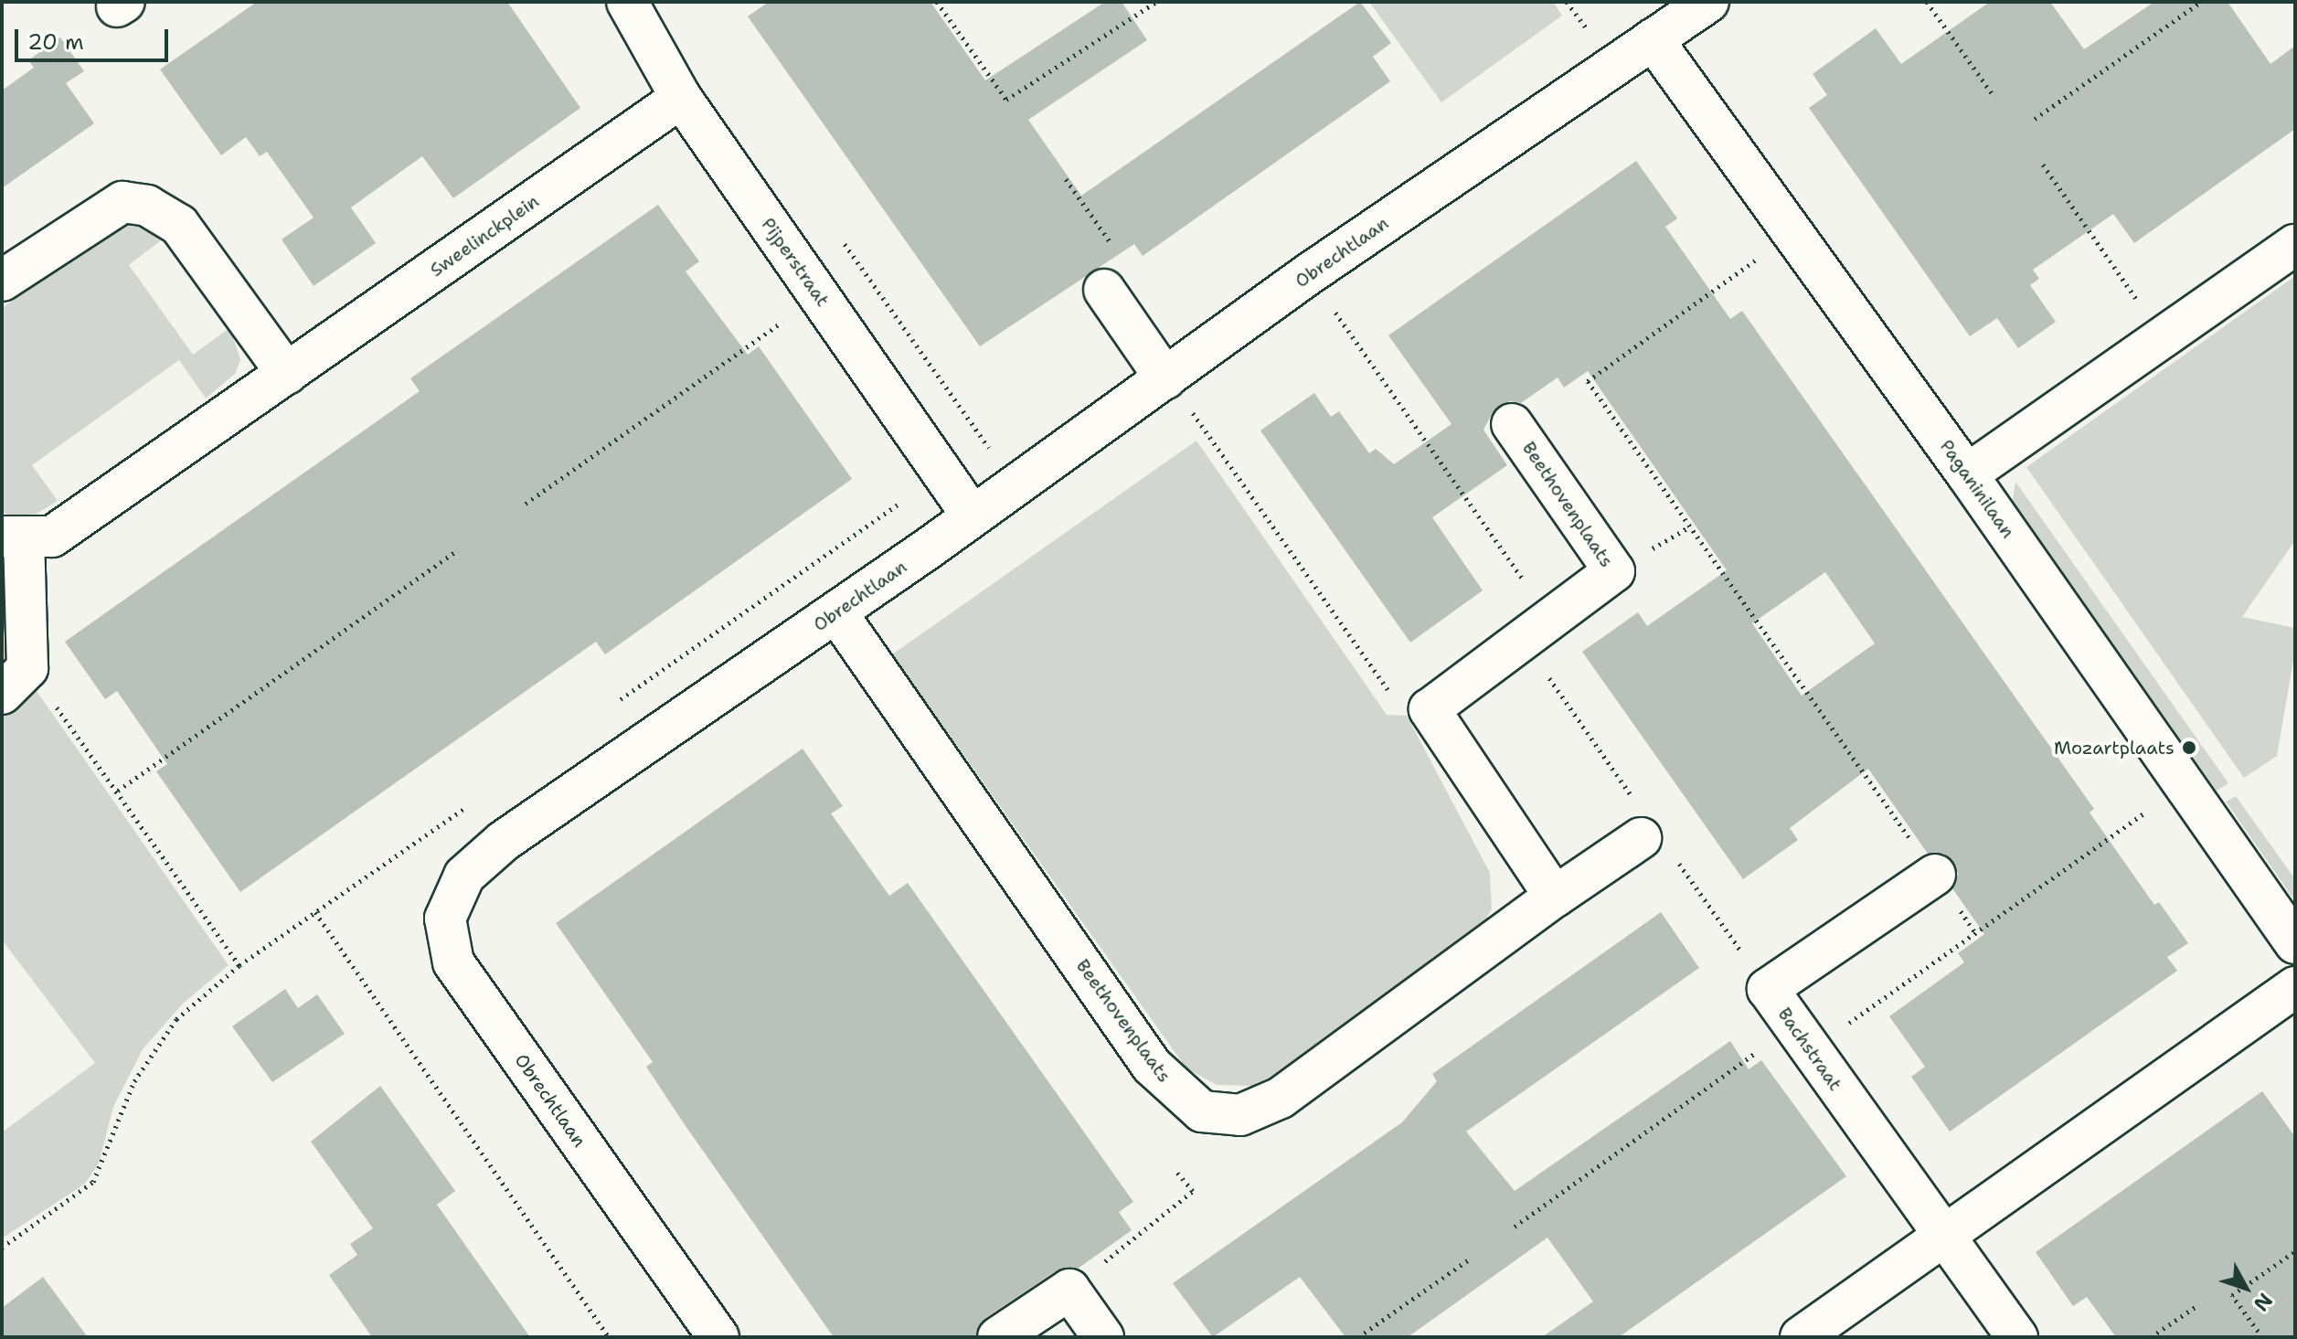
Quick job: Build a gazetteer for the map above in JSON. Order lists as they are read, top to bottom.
{
  "streets": {
    "street": [
      "Sweelinckplein",
      "Obrechtlaan",
      "Pijperstraat",
      "Paganinilaan",
      "Beethovenplaats",
      "Bachstraat"
    ]
  },
  "crossings": [
    ["Sweelinckplein", "Pijperstraat"],
    ["Obrechtlaan", "Pijperstraat"],
    ["Obrechtlaan", "Paganinilaan"],
    ["Obrechtlaan", "Beethovenplaats"]
  ],
  "places": ["Mozartplaats"],
  "scale_bar": "20 m",
  "north": "bottom right"
}
